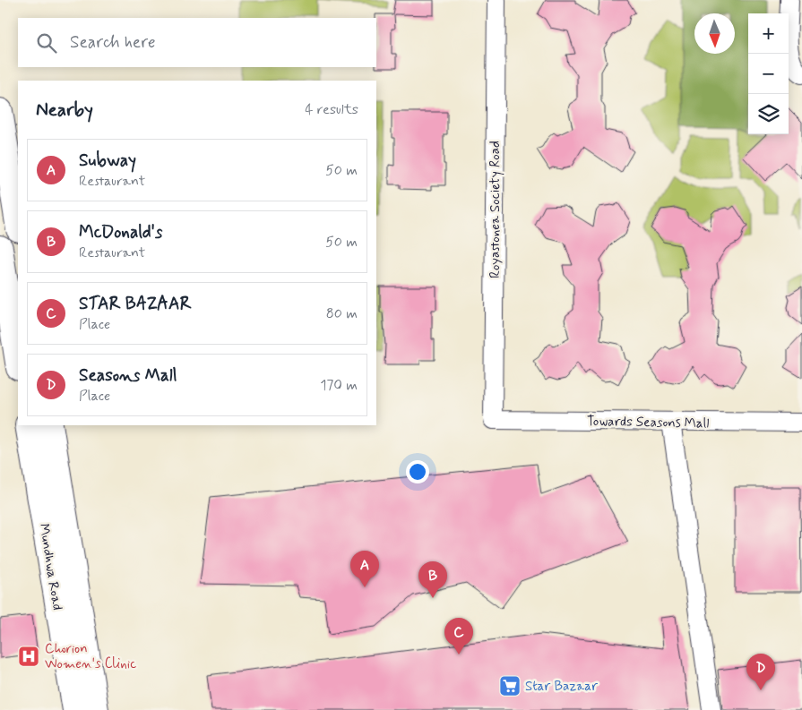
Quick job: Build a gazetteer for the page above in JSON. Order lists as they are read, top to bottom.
{
  "streets": {
    "highway": ["Mundhwa Road"],
    "street": ["Royastonea Society Road", "Towards Seasons Mall"]
  },
  "crossings": [
    ["Royastonea Society Road", "Towards Seasons Mall"]
  ],
  "places": {
    "hospital": ["Chorion Women's Clinic"],
    "supermarket": ["Star Bazaar"]
  },
  "north": "bottom",
  "page": {
    "map_buttons": ["+", "−"],
    "search": "Search here",
    "heading": ["Nearby", "4 results"],
    "list": [
      {
        "mark": "A",
        "name": "Subway",
        "note": "Restaurant",
        "value": "50 m"
      },
      {
        "mark": "B",
        "name": "McDonald's",
        "note": "Restaurant",
        "value": "50 m"
      },
      {
        "mark": "C",
        "name": "STAR BAZAAR",
        "note": "Place",
        "value": "80 m"
      },
      {
        "mark": "D",
        "name": "Seasons Mall",
        "note": "Place",
        "value": "170 m"
      }
    ],
    "pins": [
      "A",
      "B",
      "C",
      "D"
    ]
  }
}
